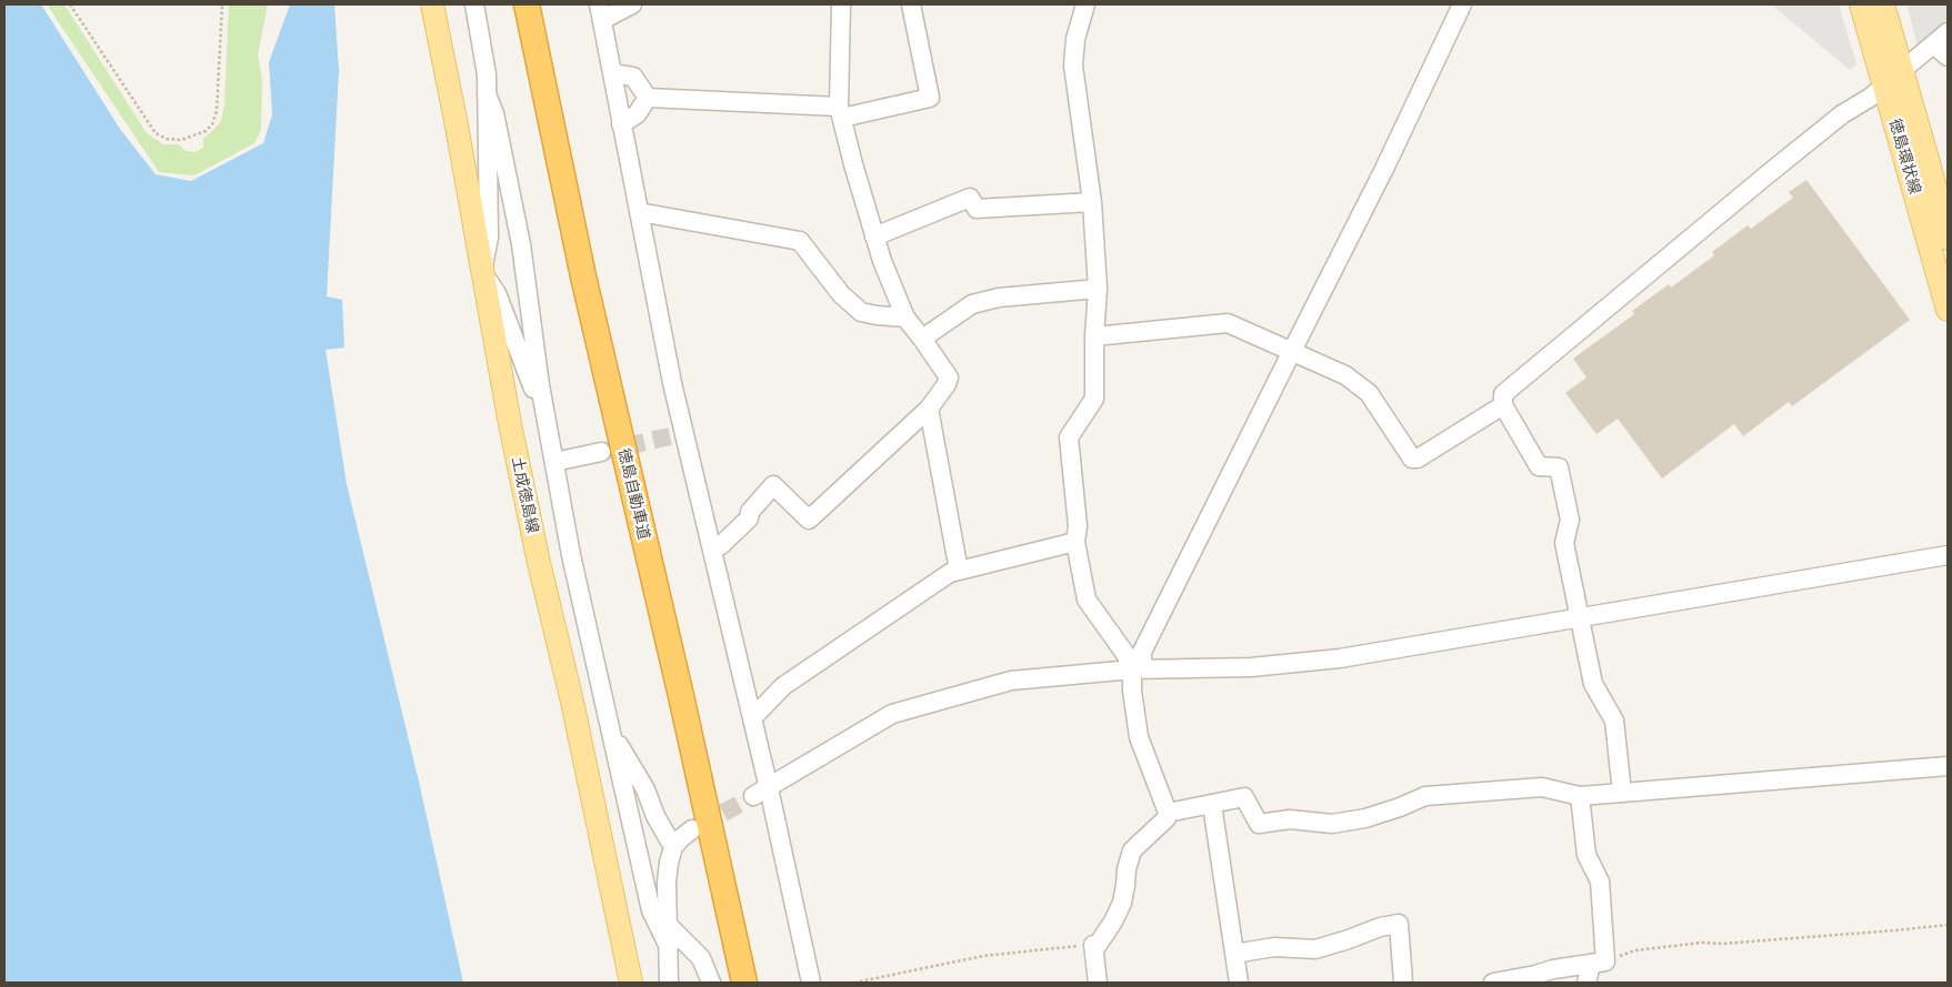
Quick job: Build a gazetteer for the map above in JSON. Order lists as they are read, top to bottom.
{
  "streets": {
    "highway": ["徳島自動車道"],
    "main road": ["徳島環状線", "土成徳島線"]
  }
}
